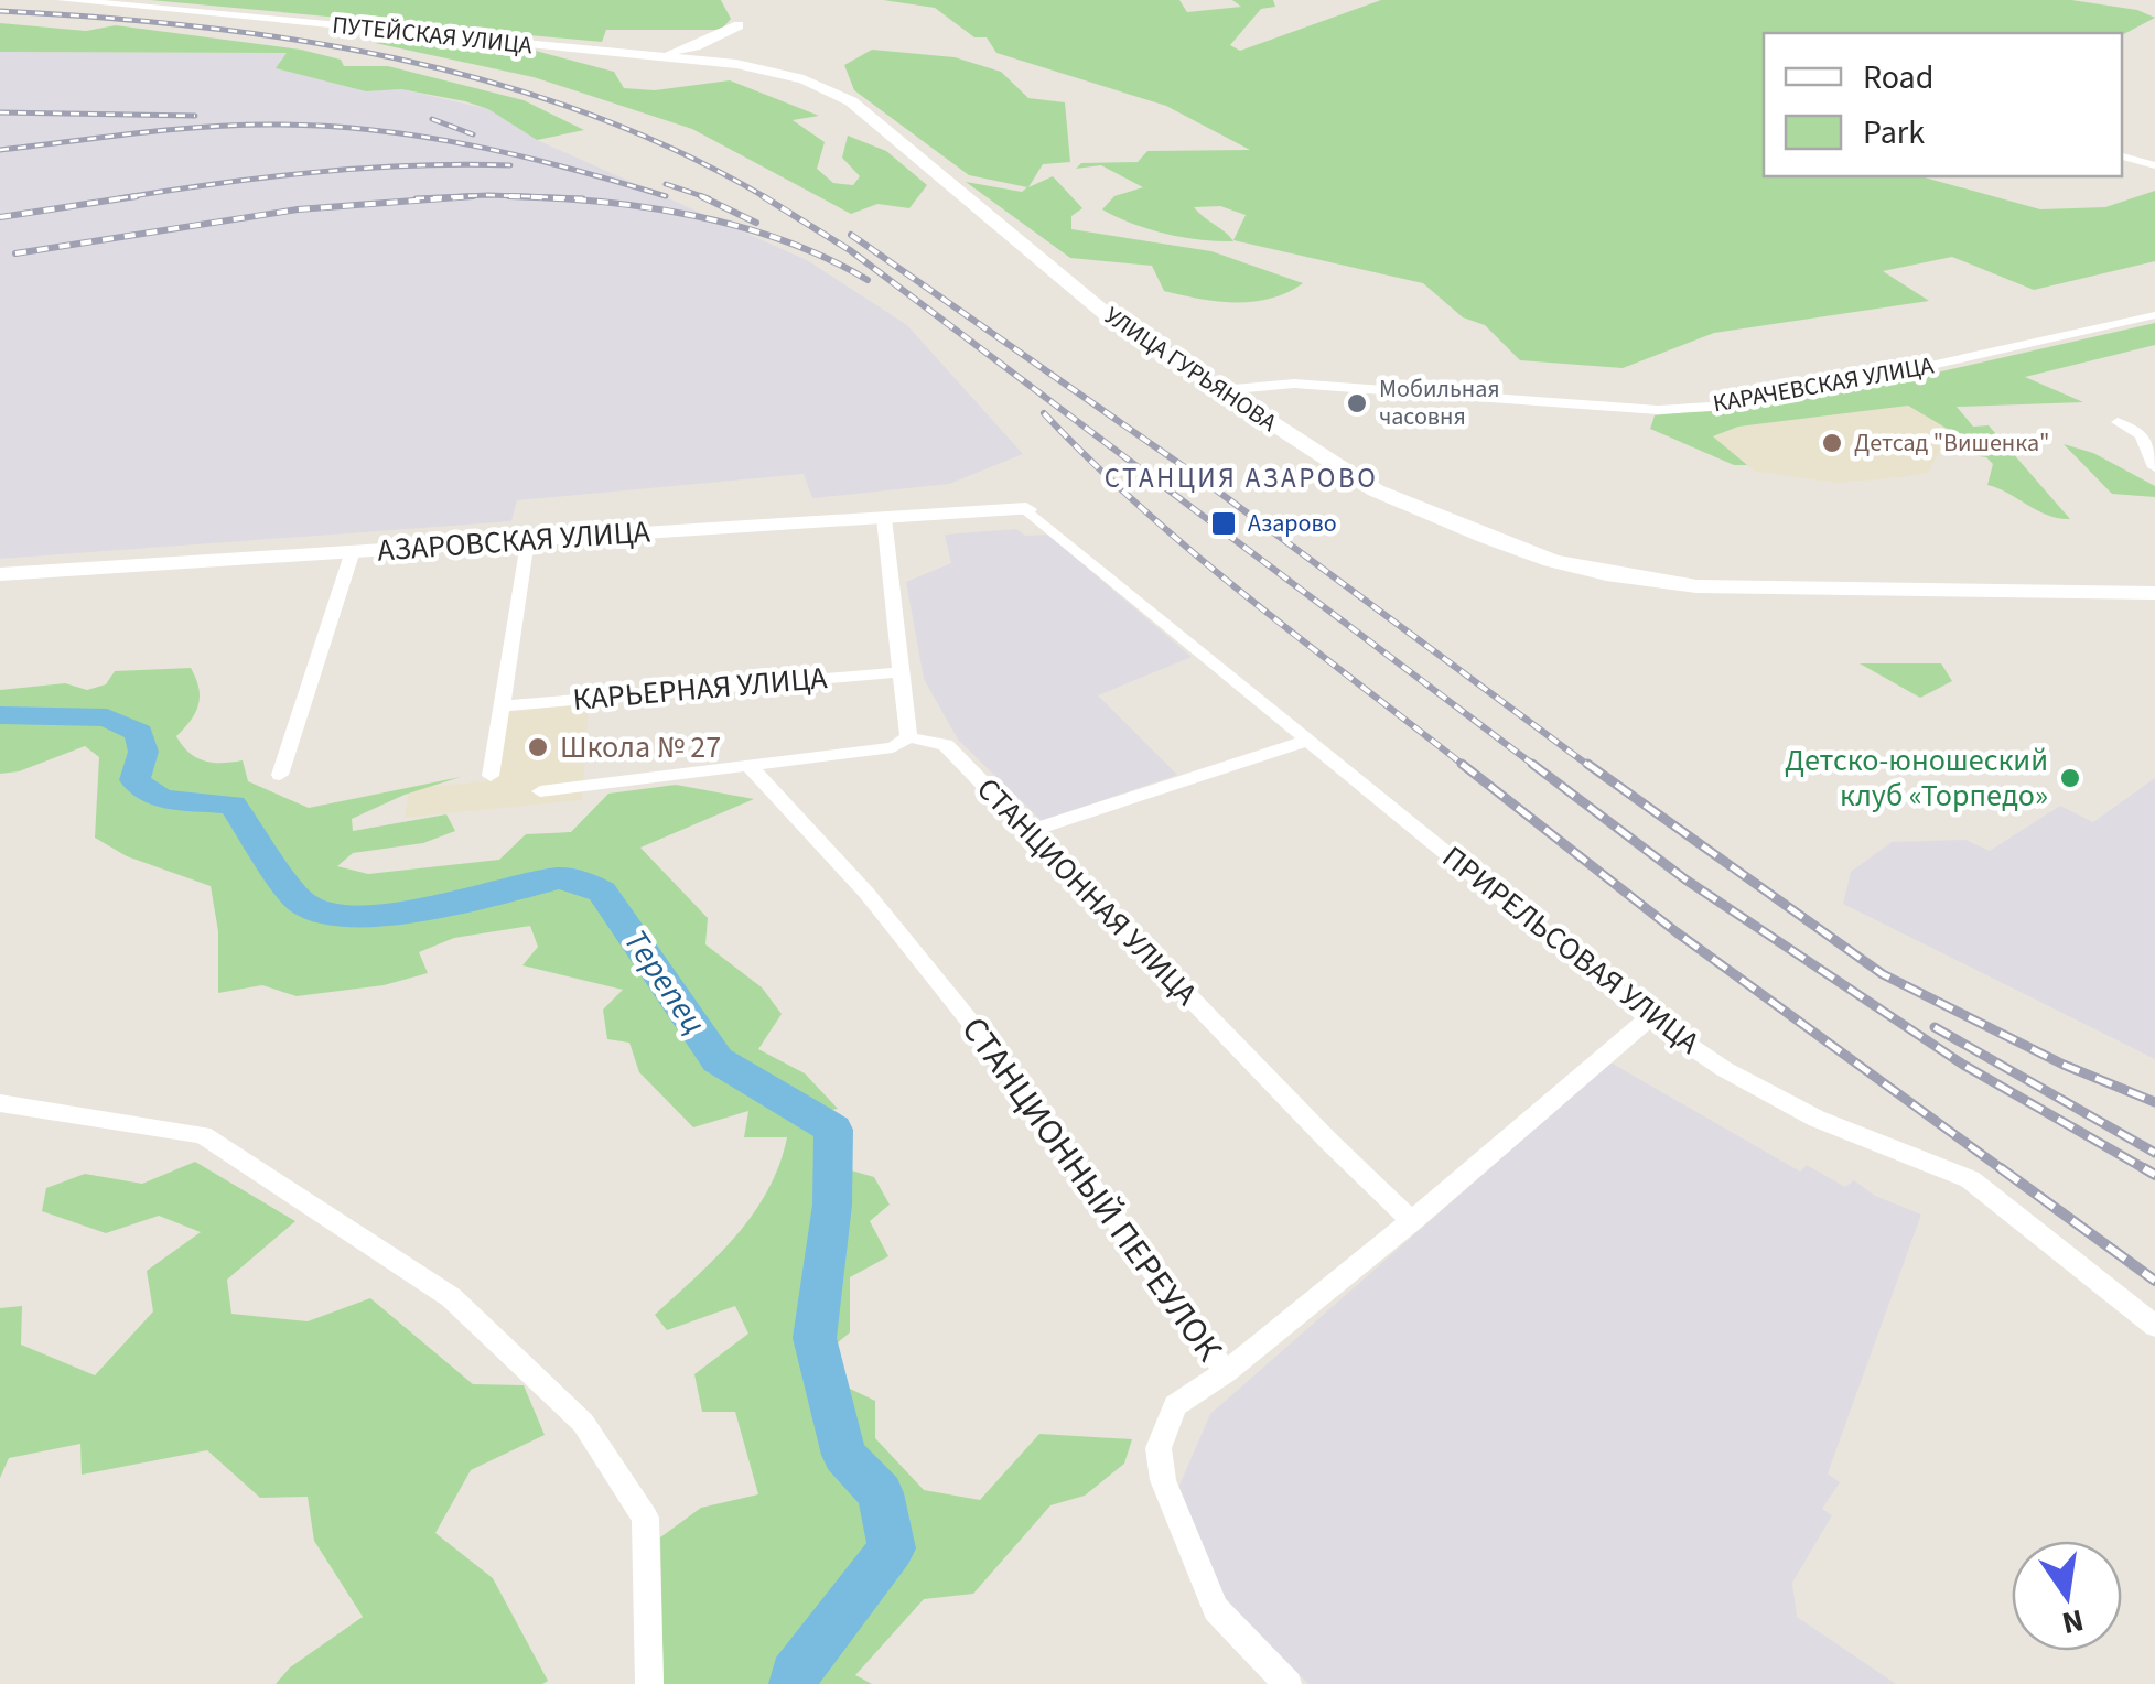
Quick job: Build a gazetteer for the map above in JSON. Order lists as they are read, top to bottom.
{
  "streets": {
    "street": [
      "ПУТЕЙСКАЯ УЛИЦА",
      "УЛИЦА ГУРЬЯНОВА",
      "КАРАЧЕВСКАЯ УЛИЦА",
      "АЗАРОВСКАЯ УЛИЦА",
      "КАРЬЕРНАЯ УЛИЦА",
      "СТАНЦИОННАЯ УЛИЦА",
      "ПРИРЕЛЬСОВАЯ УЛИЦА",
      "СТАНЦИОННЫЙ ПЕРЕУЛОК"
    ]
  },
  "crossings": [
    ["ПУТЕЙСКАЯ УЛИЦА", "УЛИЦА ГУРЬЯНОВА"],
    ["УЛИЦА ГУРЬЯНОВА", "КАРАЧЕВСКАЯ УЛИЦА"],
    ["АЗАРОВСКАЯ УЛИЦА", "ПРИРЕЛЬСОВАЯ УЛИЦА"]
  ],
  "districts": ["СТАНЦИЯ АЗАРОВО"],
  "water": ["Терепец"],
  "places": {
    "other": [
      "Мобильная часовня",
      "Детсад \"Вишенка\"",
      "Школа № 27",
      "Детско-юношеский клуб «Торпедо»"
    ],
    "transit": ["Азарово"]
  },
  "legend": ["Road", "Park"],
  "north": "bottom"
}
